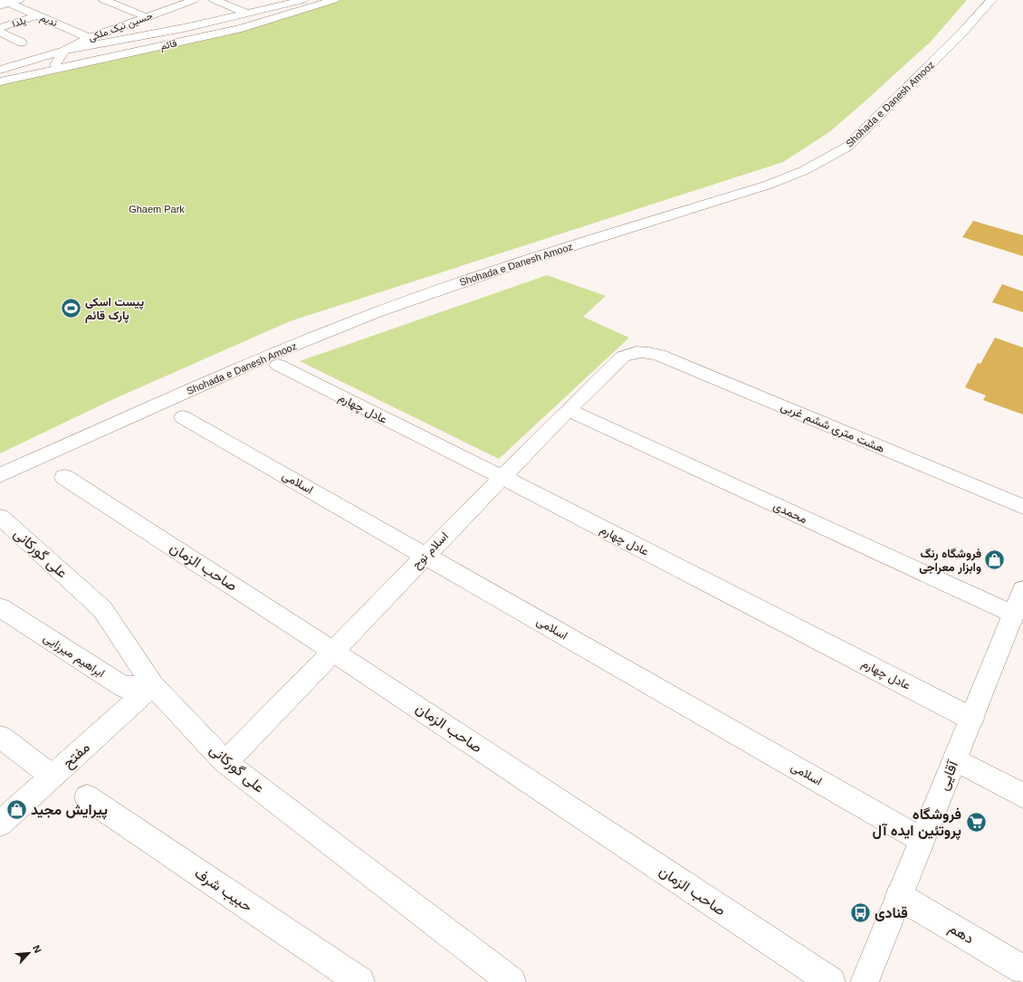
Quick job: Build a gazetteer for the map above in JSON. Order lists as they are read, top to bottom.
{
  "streets": {
    "street": [
      "ندیم",
      "یلدا",
      "حسین نیک ملکی",
      "قائم",
      "Shohada e Danesh Amooz",
      "عادل چهارم",
      "هشت متری ششم غربی",
      "اسلامی",
      "محمدی",
      "اسلام نوح",
      "علی گورکانی",
      "صاحب الزمان",
      "ابراهیم میرزایی",
      "مفتح",
      "آقایی",
      "حبیب شرف",
      "دهم"
    ]
  },
  "crossings": [
    ["ندیم", "یلدا"],
    ["ندیم", "حسین نیک ملکی"],
    ["حسین نیک ملکی", "قائم"],
    ["عادل چهارم", "اسلام نوح"],
    ["عادل چهارم", "آقایی"],
    ["هشت متری ششم غربی", "اسلام نوح"],
    ["اسلامی", "اسلام نوح"],
    ["اسلامی", "آقایی"],
    ["محمدی", "اسلام نوح"],
    ["محمدی", "آقایی"],
    ["اسلام نوح", "علی گورکانی"],
    ["اسلام نوح", "صاحب الزمان"],
    ["علی گورکانی", "ابراهیم میرزایی"],
    ["علی گورکانی", "مفتح"],
    ["ابراهیم میرزایی", "مفتح"],
    ["آقایی", "دهم"]
  ],
  "parks": ["Ghaem Park"],
  "places": {
    "sports": ["پیست اسکی پارک قائم"],
    "shop": ["فروشگاه رنگ وابزار معراجی", "پیرایش مجید"],
    "supermarket": ["فروشگاه پروتئین ایده آل"],
    "bus stop": ["قنادی"]
  },
  "north": "top right"
}
